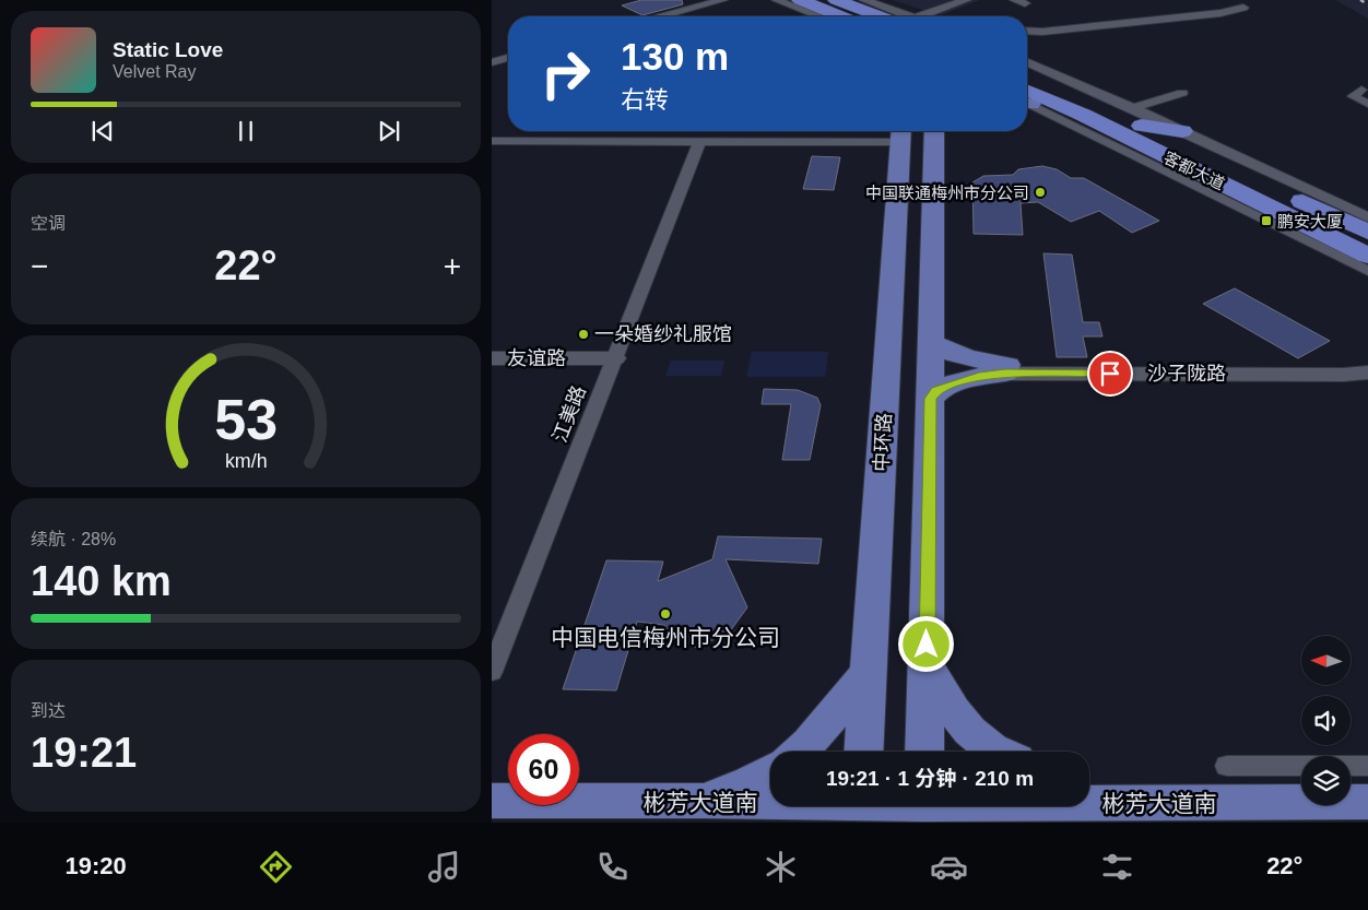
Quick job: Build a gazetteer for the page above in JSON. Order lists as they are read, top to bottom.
{
  "streets": {
    "highway": ["客都大道"],
    "main road": ["中环路", "彬芳大道南"],
    "street": ["友谊路", "沙子陇路", "江美路"]
  },
  "crossings": [
    ["友谊路", "江美路"]
  ],
  "places": {
    "other": ["中国联通梅州市分公司", "一朵婚纱礼服馆", "中国电信梅州市分公司"],
    "transit": ["鹏安大厦"]
  },
  "north": "left",
  "page": {
    "turn": ["130 m", "右转"],
    "song": ["Static Love", "Velvet Ray"],
    "tile": [
      "空调",
      ["续航 · 28%", "140 km"],
      ["到达", "19:21"]
    ],
    "heat": ["−", "22°", "+"],
    "limit": "60",
    "trip": "19:21 · 1 分钟 · 210 m",
    "tabs": ["19:20", "22°"],
    "gauge": ["53", "km/h"]
  }
}
